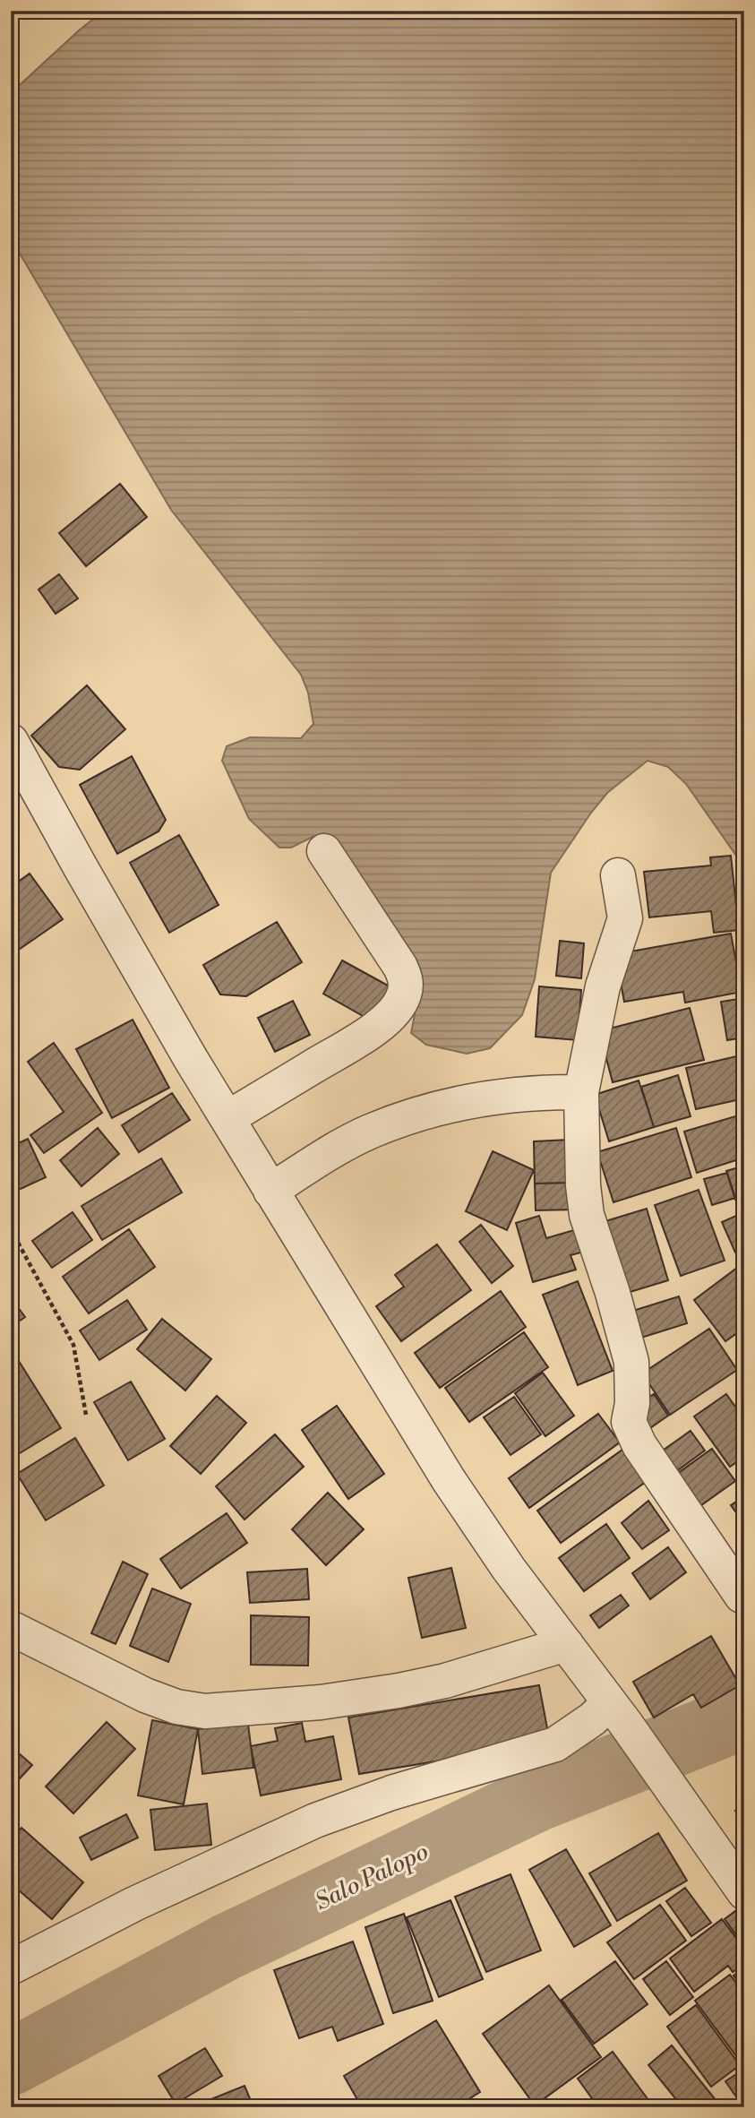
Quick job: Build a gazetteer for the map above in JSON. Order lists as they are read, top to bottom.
{
  "water": ["Salo Palopo"]
}
